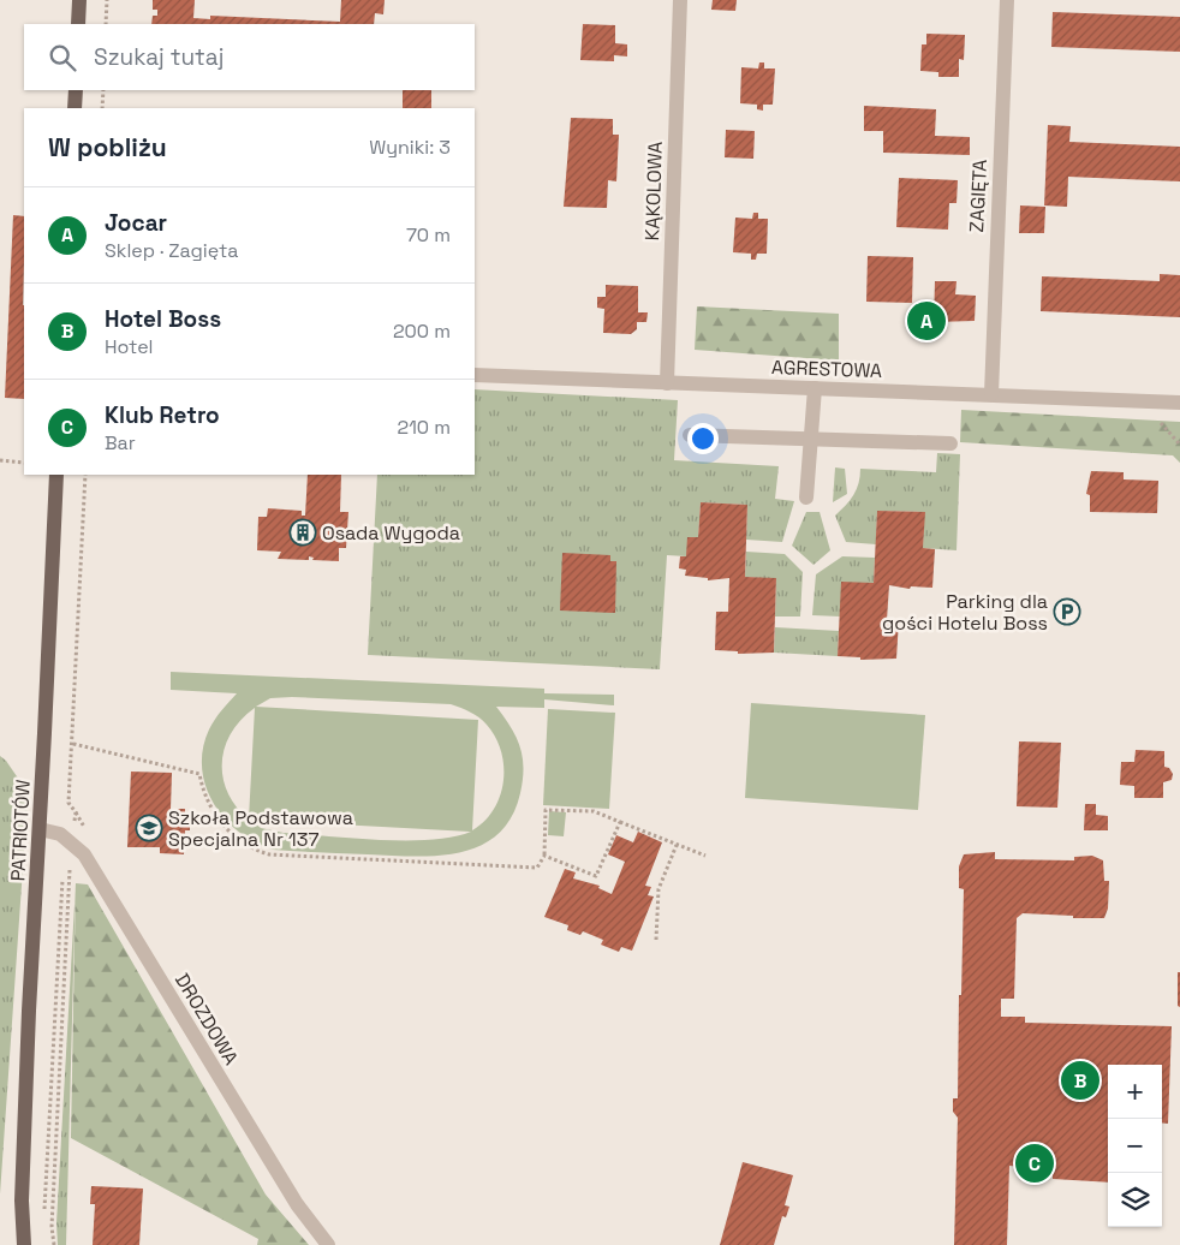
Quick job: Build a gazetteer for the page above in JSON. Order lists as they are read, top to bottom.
{
  "streets": {
    "main road": ["PATRIOTÓW"],
    "street": [
      "KĄKOLOWA",
      "ZAGIĘTA",
      "AGRESTOWA",
      "DROZDOWA"
    ]
  },
  "crossings": [
    ["KĄKOLOWA", "AGRESTOWA"],
    ["ZAGIĘTA", "AGRESTOWA"],
    ["PATRIOTÓW", "DROZDOWA"]
  ],
  "places": {
    "building": ["Osada Wygoda"],
    "parking": ["Parking dla gości Hotelu Boss"],
    "school or university": ["Szkoła Podstawowa Specjalna Nr 137"]
  },
  "page": {
    "search": "Szukaj tutaj",
    "heading": ["W pobliżu", "Wyniki: 3"],
    "list": [
      {
        "mark": "A",
        "name": "Jocar",
        "note": "Sklep · Zagięta",
        "value": "70 m"
      },
      {
        "mark": "B",
        "name": "Hotel Boss",
        "note": "Hotel",
        "value": "200 m"
      },
      {
        "mark": "C",
        "name": "Klub Retro",
        "note": "Bar",
        "value": "210 m"
      }
    ],
    "pins": ["A", "B", "C"],
    "map_buttons": ["+", "−"]
  }
}
